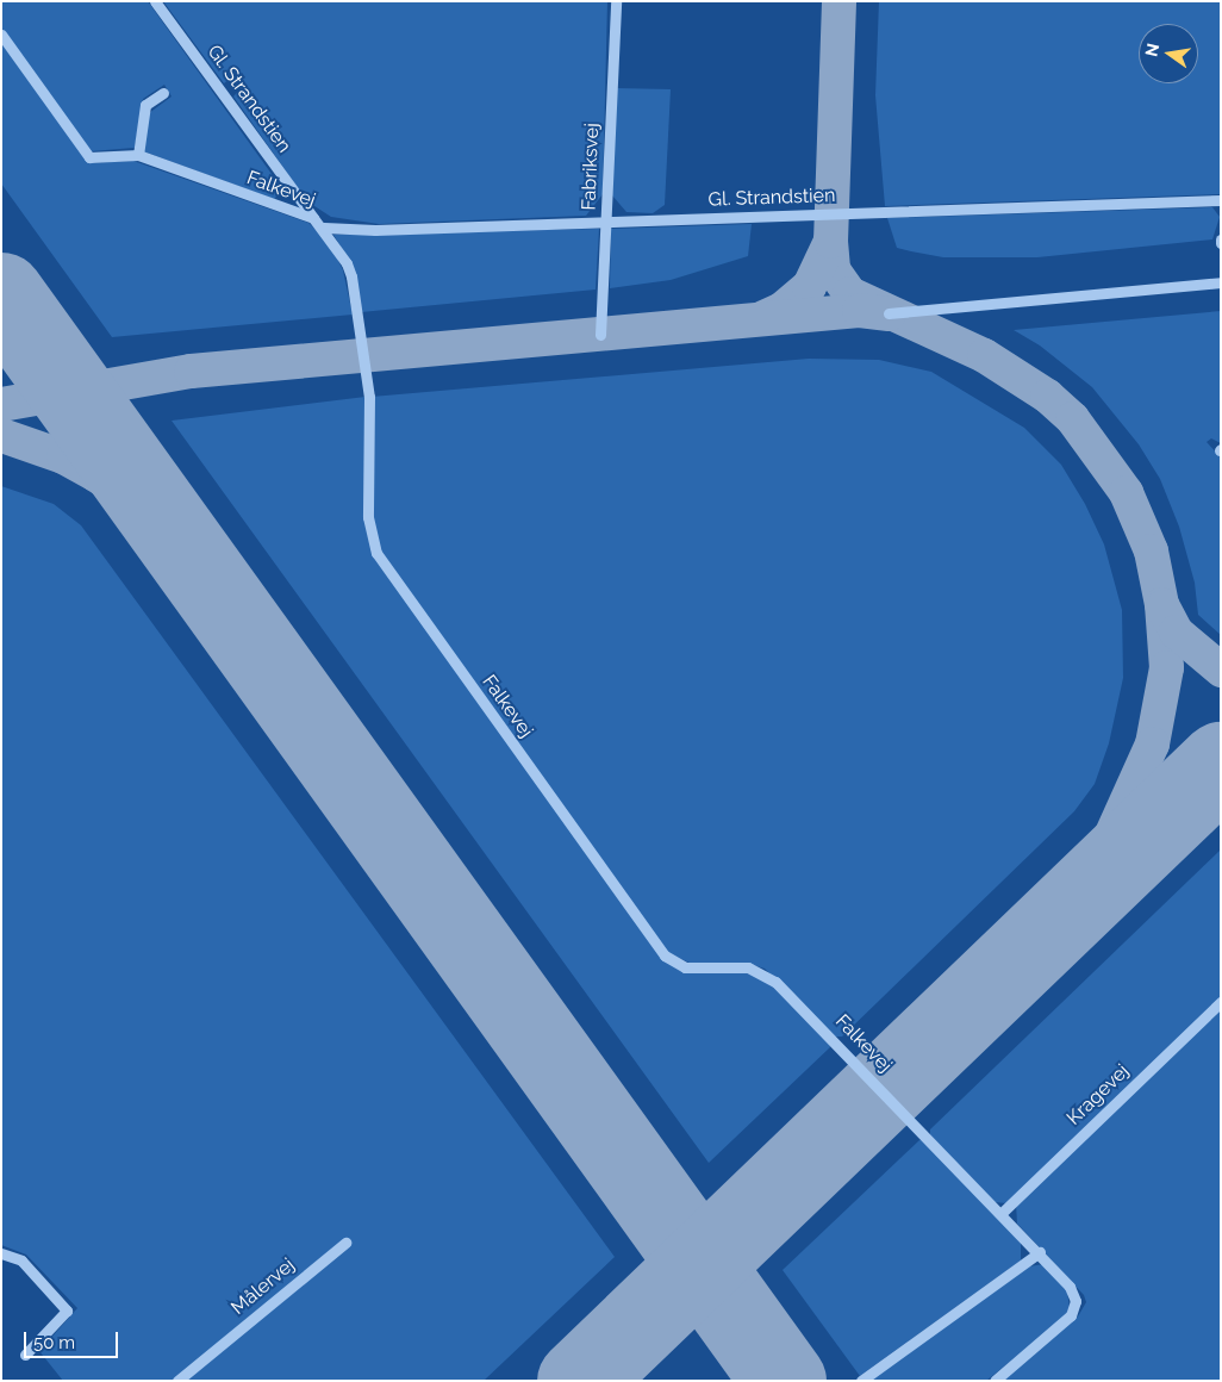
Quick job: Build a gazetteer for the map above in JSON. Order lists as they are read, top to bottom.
{
  "streets": {
    "lane": [
      "Gl. Strandstien",
      "Fabriksvej",
      "Falkevej",
      "Kragevej",
      "Målervej"
    ]
  },
  "crossings": [
    ["Gl. Strandstien", "Fabriksvej"],
    ["Gl. Strandstien", "Falkevej"],
    ["Falkevej", "Kragevej"]
  ],
  "scale_bar": "50 m",
  "north": "left"
}
